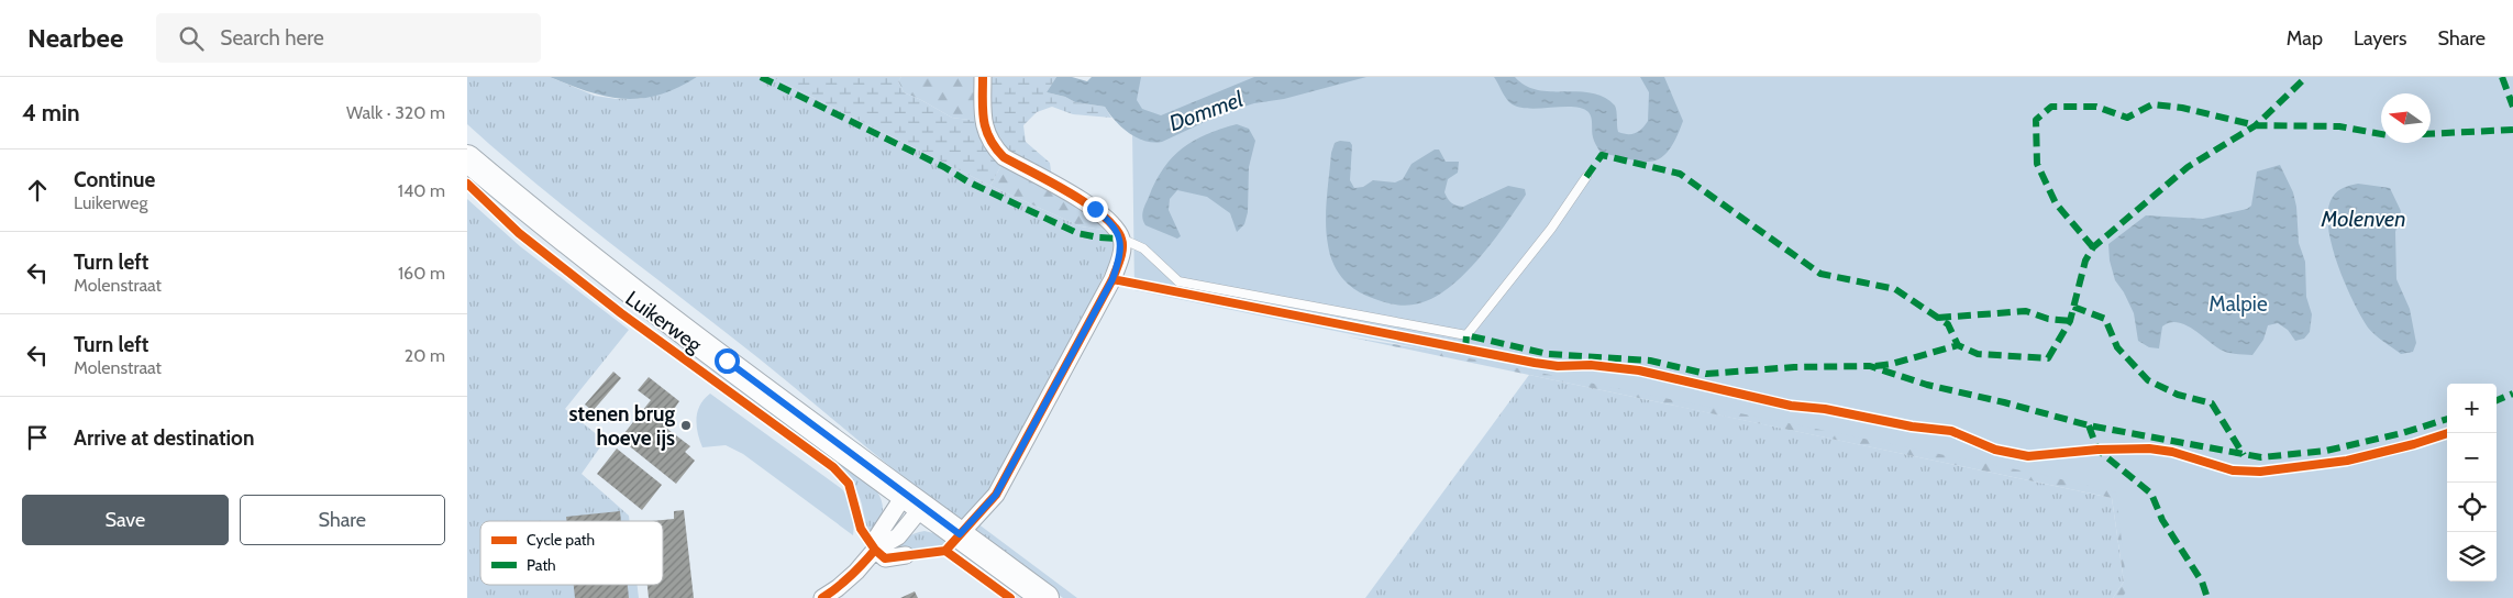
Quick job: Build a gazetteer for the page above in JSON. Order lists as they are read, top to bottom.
{
  "streets": {
    "main road": ["Luikerweg"]
  },
  "water": ["Dommel", "Molenven"],
  "parks": ["Malpie"],
  "places": ["stenen brug hoeve ijs"],
  "legend": ["Cycle path", "Path"],
  "north": "left",
  "page": {
    "header": "Nearbee",
    "search": "Search here",
    "nav": ["Map", "Layers", "Share"],
    "heading": ["4 min", "Walk · 320 m"],
    "list": [
      ["Continue", "Luikerweg", "140 m"],
      ["Turn left", "Molenstraat", "160 m"],
      ["Turn left", "Molenstraat", "20 m"],
      "Arrive at destination"
    ],
    "map_buttons": ["+", "−"],
    "buttons": ["Save", "Share"]
  }
}
